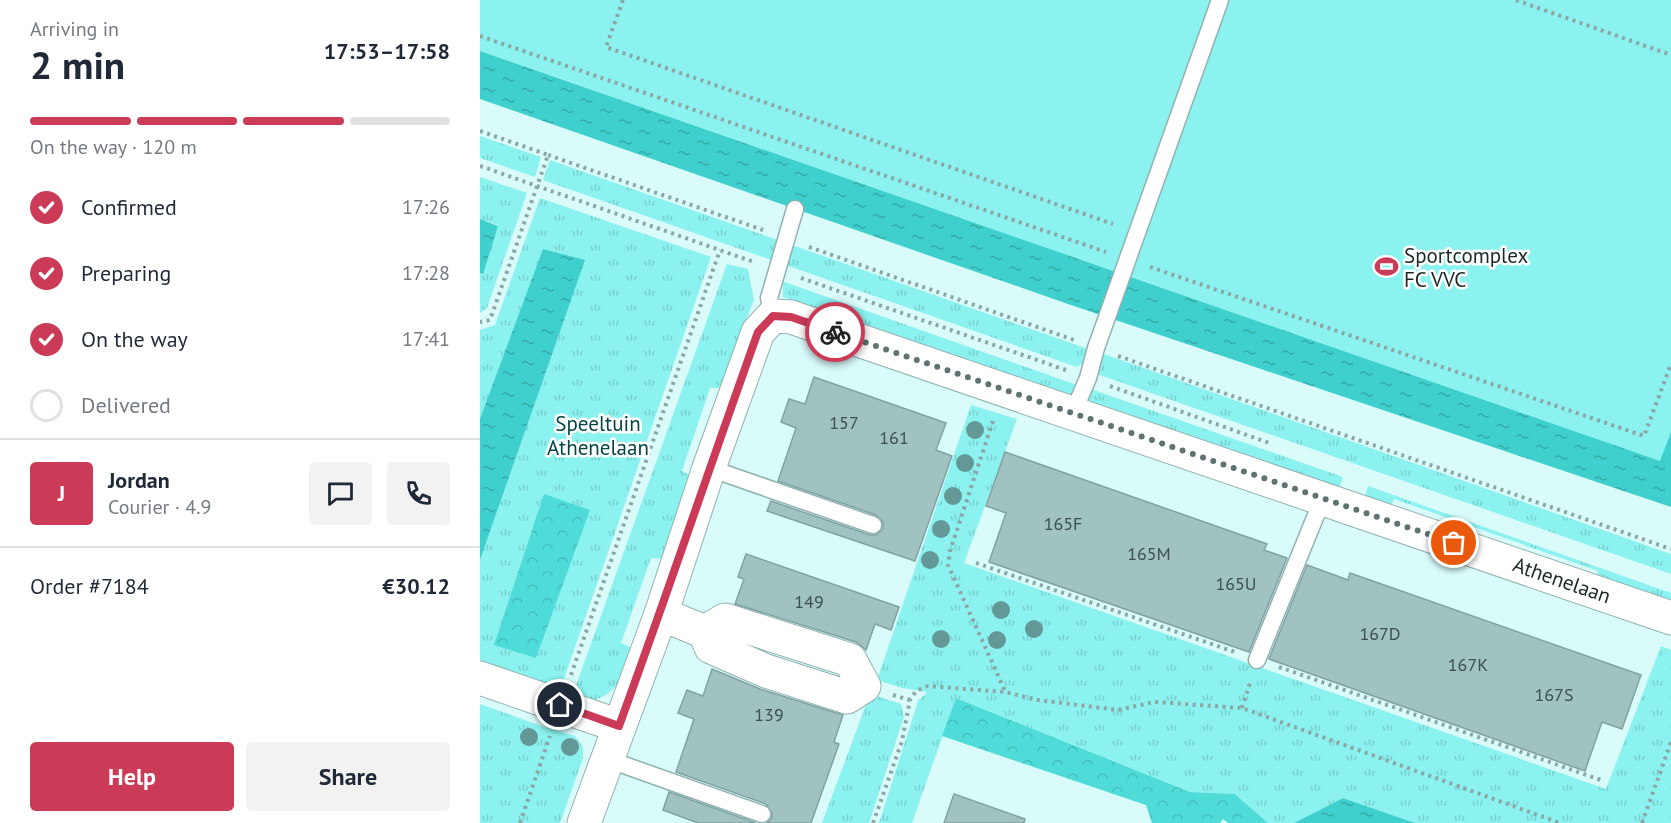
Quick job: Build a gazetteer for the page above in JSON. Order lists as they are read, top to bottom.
{
  "streets": {
    "street": ["Athenelaan"]
  },
  "parks": ["Speeltuin Athenelaan"],
  "places": {
    "sports": ["Sportcomplex FC VVC"]
  },
  "house_numbers": [
    "157",
    "161",
    "165F",
    "165M",
    "165U",
    "149",
    "167D",
    "167K",
    "167S",
    "139"
  ],
  "page": {
    "heading": ["2 min", "Arriving in", "17:53–17:58"],
    "panel": [
      "Jordan",
      "Courier · 4.9",
      "Order #7184",
      "€30.12"
    ],
    "bar": "On the way · 120 m",
    "list": [
      ["Confirmed", "17:26"],
      ["Preparing", "17:28"],
      ["On the way", "17:41"],
      "Delivered"
    ],
    "round": "J",
    "buttons": ["Help", "Share"]
  }
}
